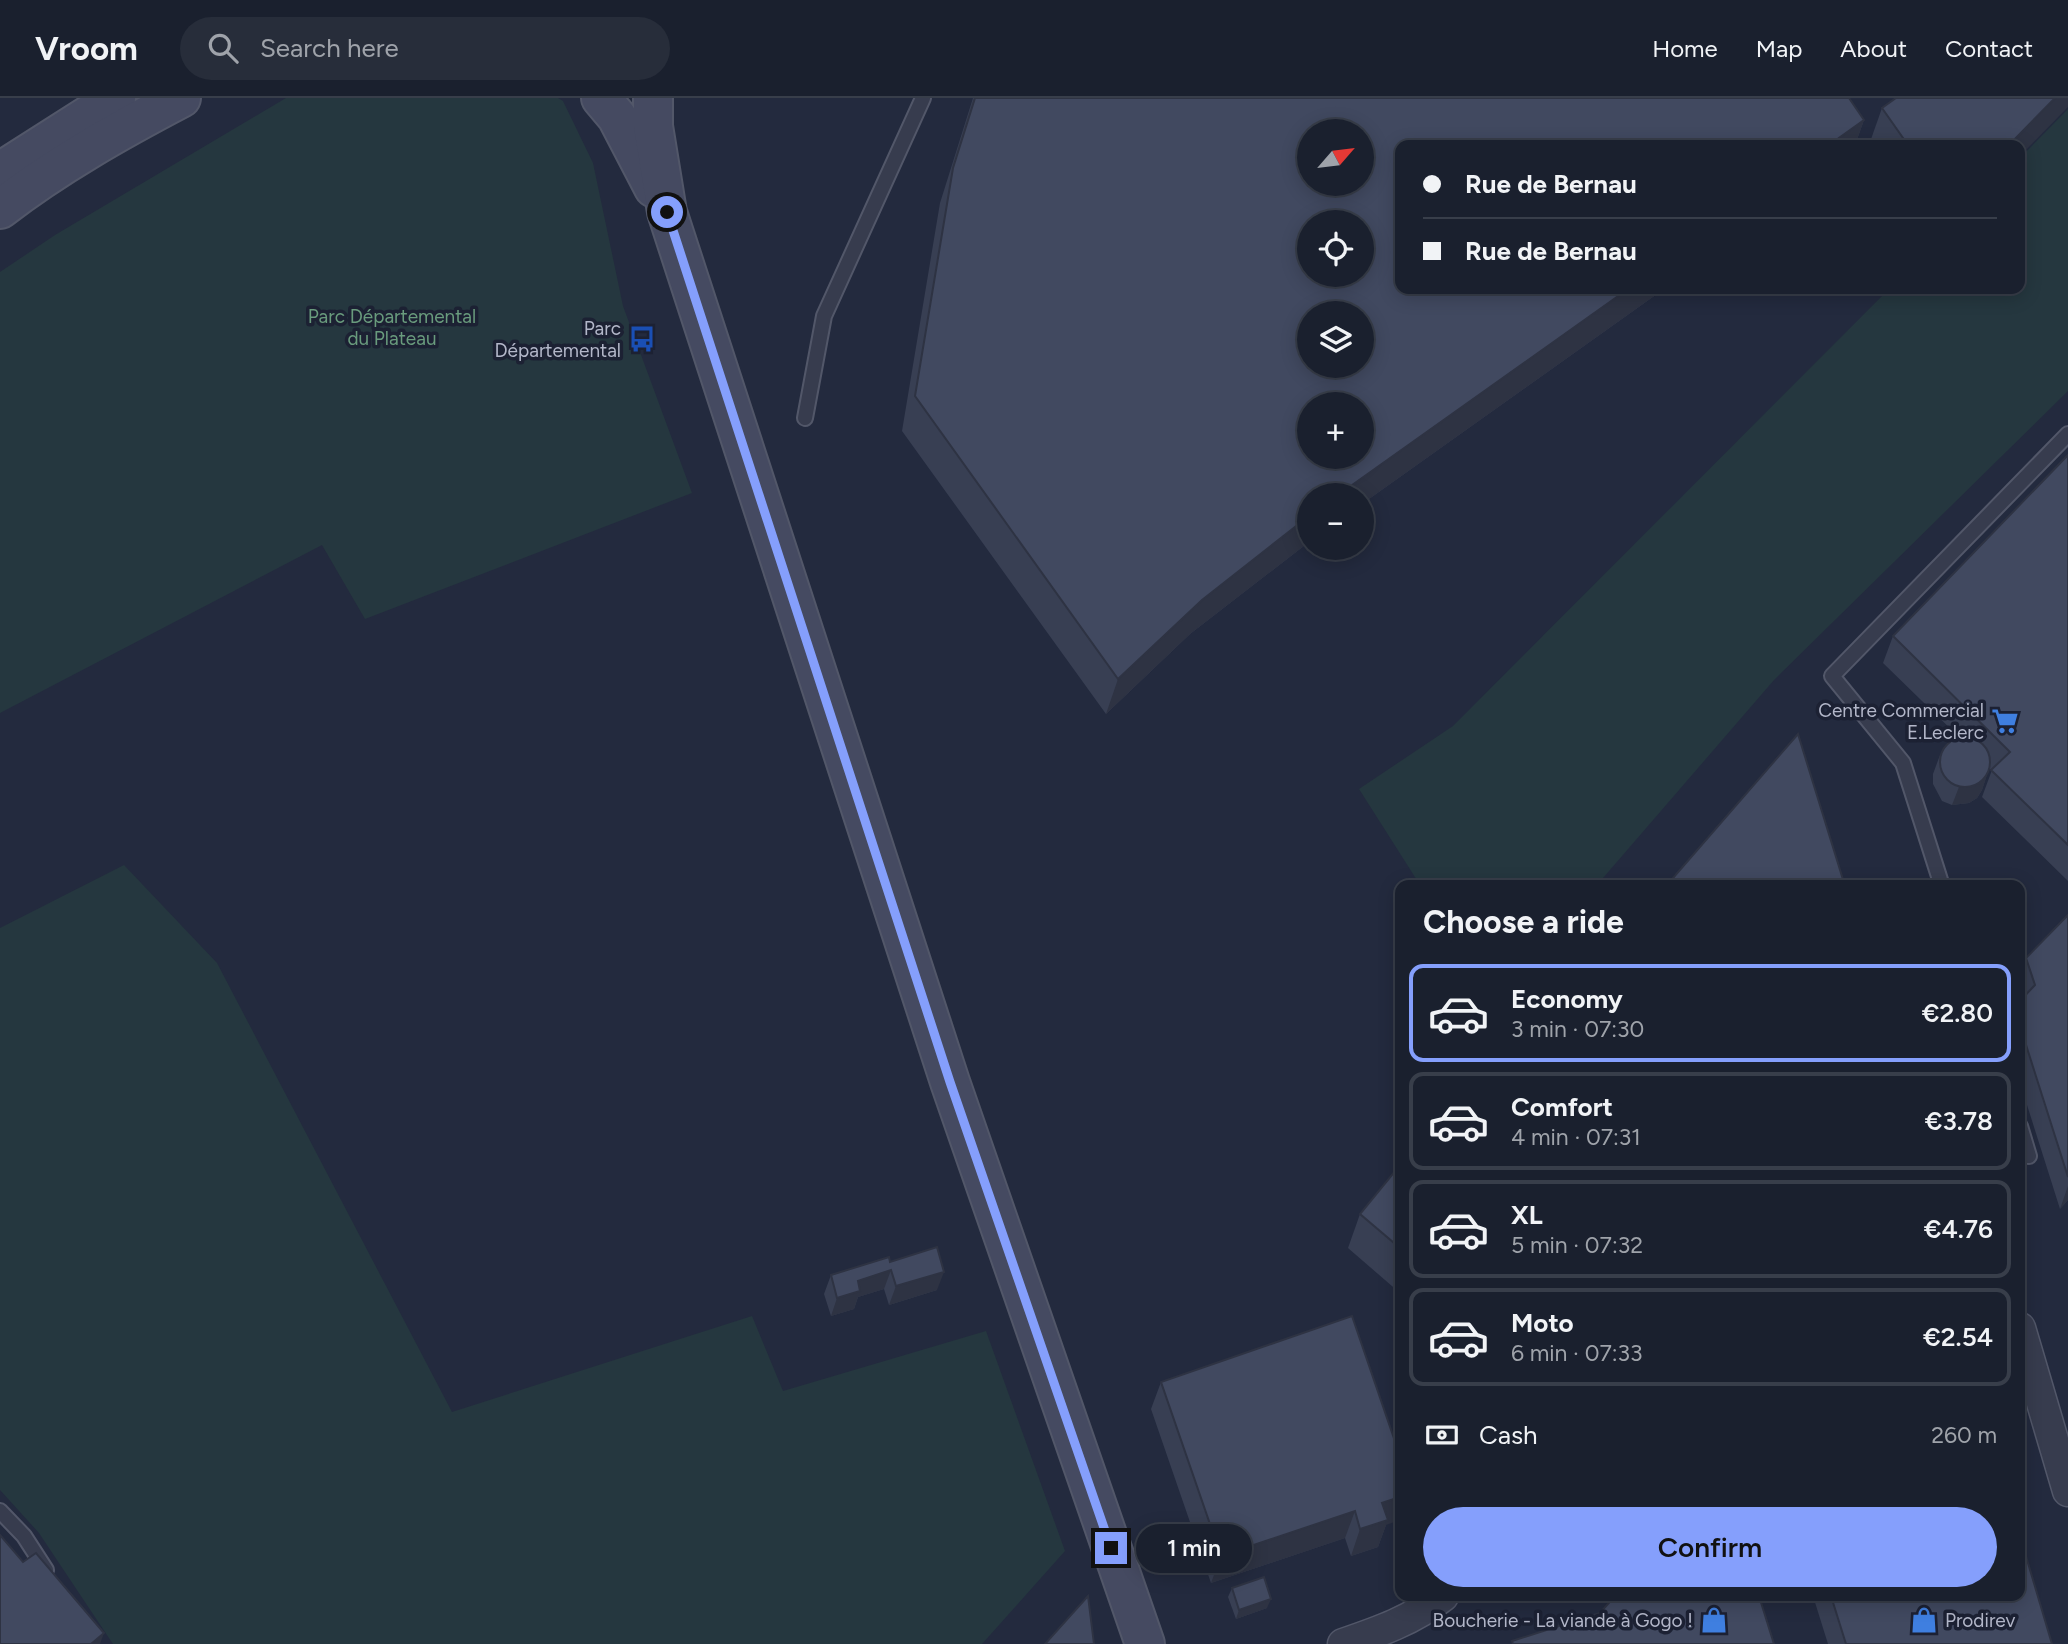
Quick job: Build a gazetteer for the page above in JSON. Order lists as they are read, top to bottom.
{
  "parks": ["Parc Départemental du Plateau"],
  "places": {
    "bus stop": ["Parc Départemental"],
    "supermarket": ["Centre Commercial E.Leclerc"],
    "shop": ["Boucherie - La viande à Gogo !", "Prodirev"]
  },
  "north": "top right",
  "page": {
    "header": "Vroom",
    "search": "Search here",
    "nav": [
      "Home",
      "Map",
      "About",
      "Contact"
    ],
    "map_buttons": ["+", "−"],
    "banner": ["Rue de Bernau", "Rue de Bernau"],
    "heading": "Choose a ride",
    "list": [
      {
        "name": "Economy",
        "note": "3 min · 07:30",
        "value": "€2.80"
      },
      {
        "name": "Comfort",
        "note": "4 min · 07:31",
        "value": "€3.78"
      },
      {
        "name": "XL",
        "note": "5 min · 07:32",
        "value": "€4.76"
      },
      {
        "name": "Moto",
        "note": "6 min · 07:33",
        "value": "€2.54"
      }
    ],
    "pay": ["Cash", "260 m"],
    "buttons": "Confirm",
    "bubble": "1 min"
  }
}
